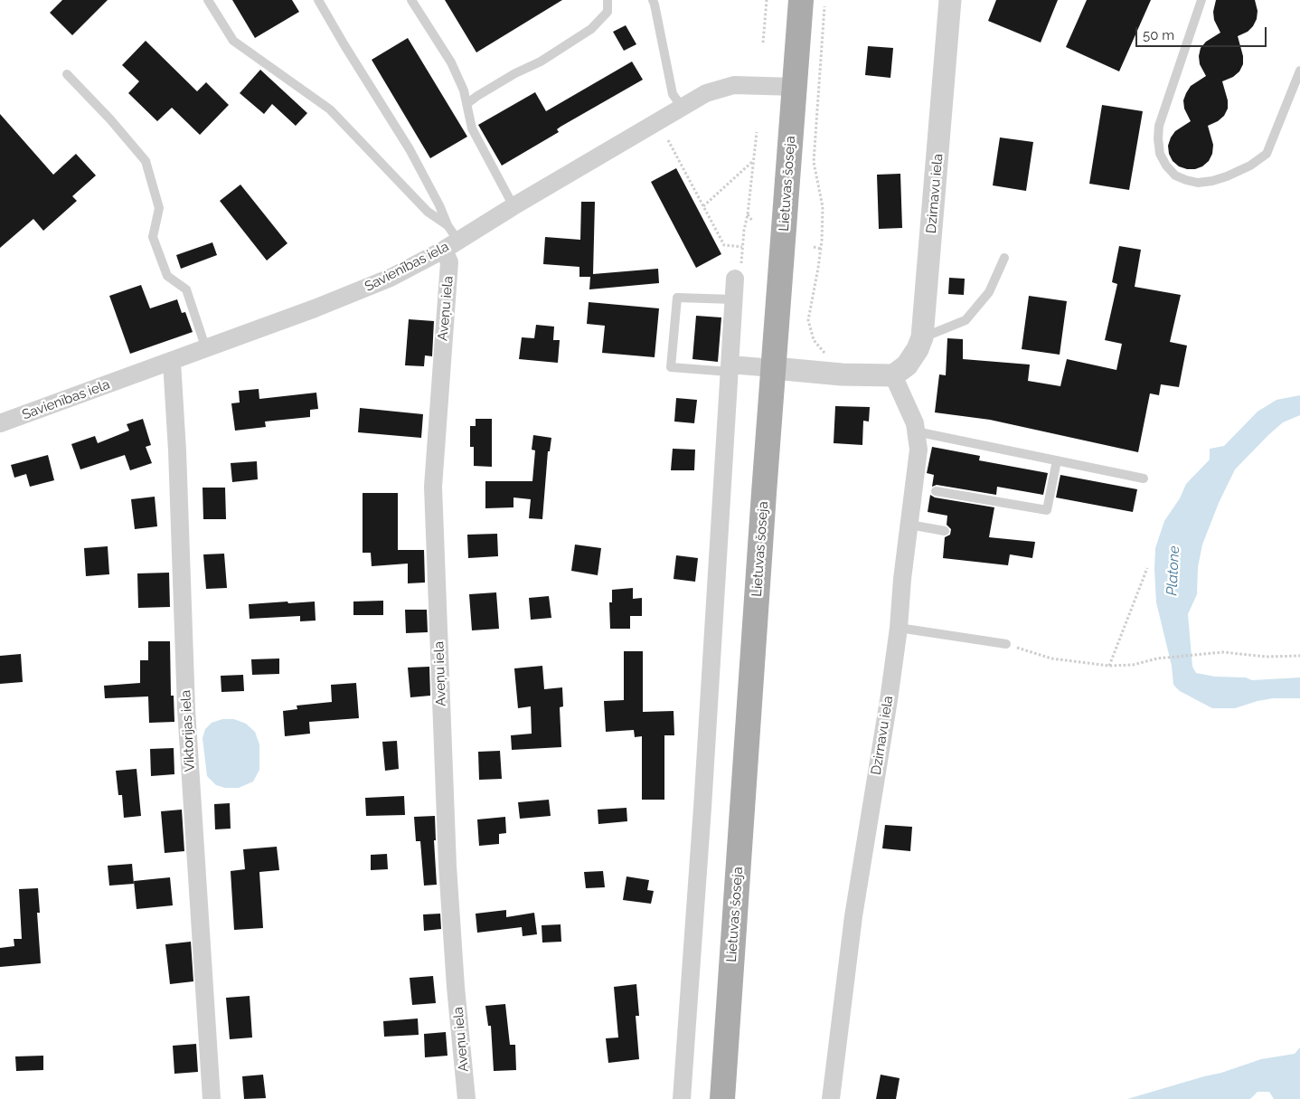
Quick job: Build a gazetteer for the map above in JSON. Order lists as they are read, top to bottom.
{
  "streets": {
    "main road": ["Lietuvas šoseja"],
    "street": [
      "Dzirnavu iela",
      "Savienības iela",
      "Aveņu iela",
      "Viktorijas iela"
    ]
  },
  "crossings": [
    ["Lietuvas šoseja", "Savienības iela"],
    ["Savienības iela", "Aveņu iela"],
    ["Savienības iela", "Viktorijas iela"]
  ],
  "water": ["Platone"],
  "scale_bar": "50 m"
}
